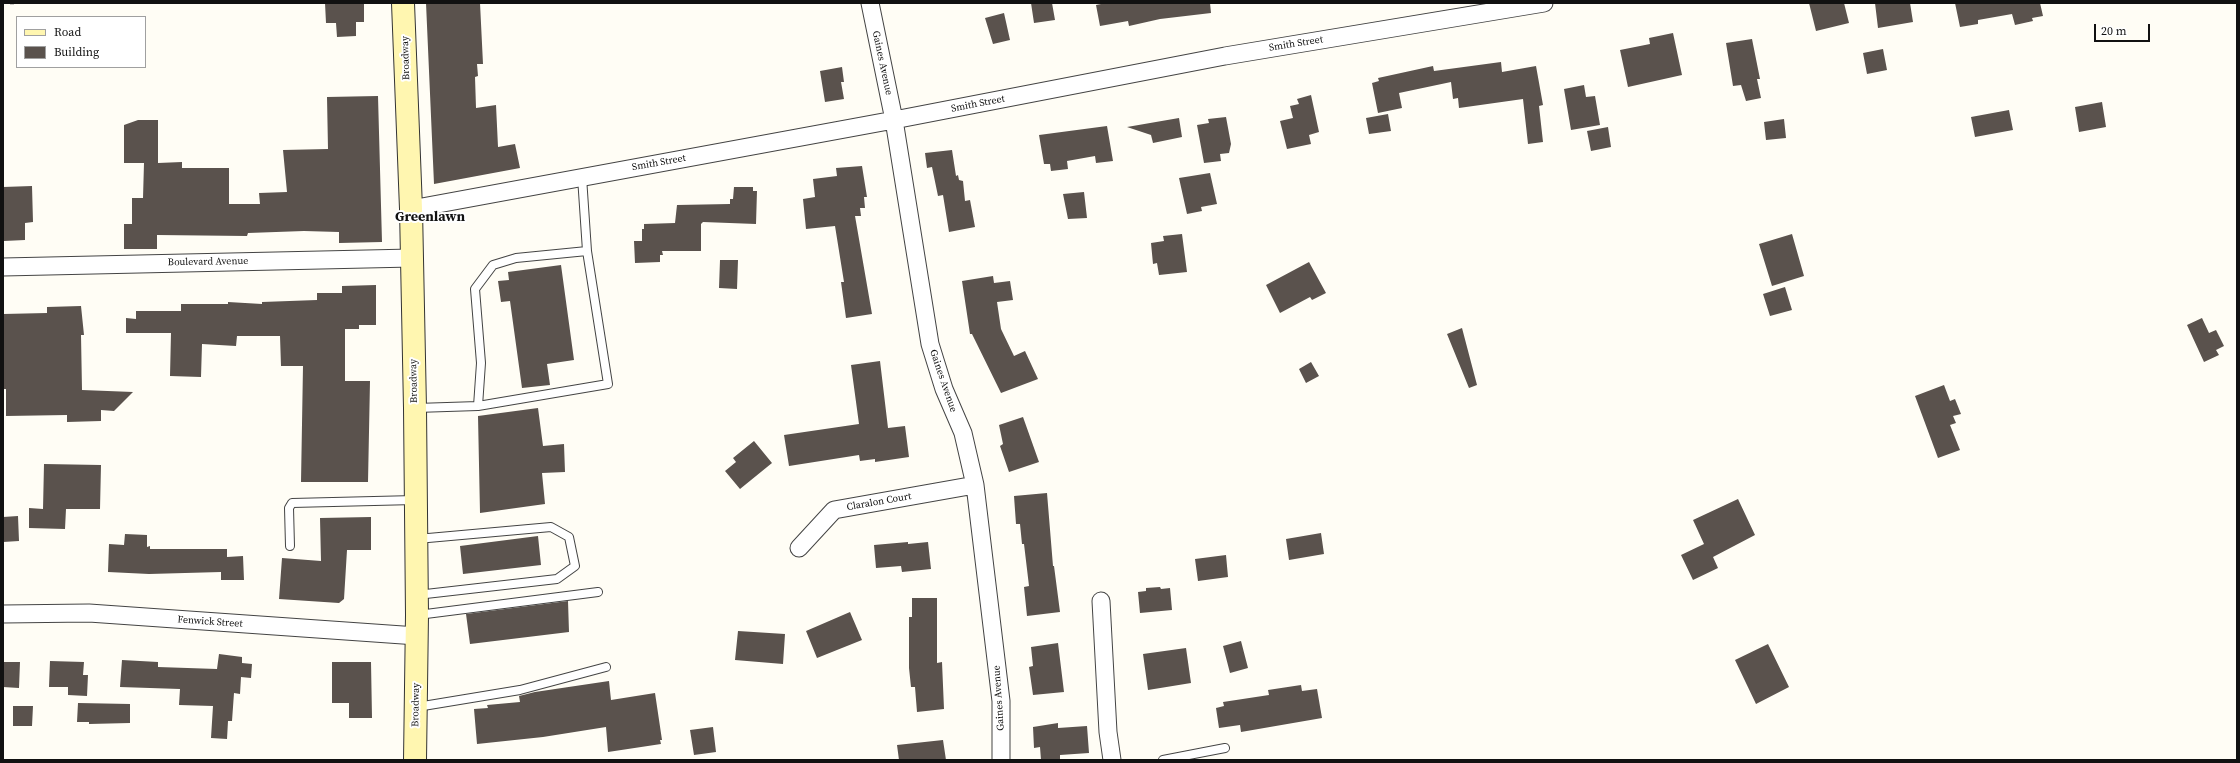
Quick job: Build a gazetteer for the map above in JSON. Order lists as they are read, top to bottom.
{
  "streets": {
    "main road": ["Broadway"],
    "street": [
      "Smith Street",
      "Gaines Avenue",
      "Boulevard Avenue",
      "Claralon Court",
      "Fenwick Street"
    ]
  },
  "crossings": [
    ["Smith Street", "Broadway"],
    ["Smith Street", "Gaines Avenue"],
    ["Broadway", "Boulevard Avenue"],
    ["Broadway", "Fenwick Street"],
    ["Gaines Avenue", "Claralon Court"]
  ],
  "districts": ["Greenlawn"],
  "legend": ["Road", "Building"],
  "scale_bar": "20 m"
}
